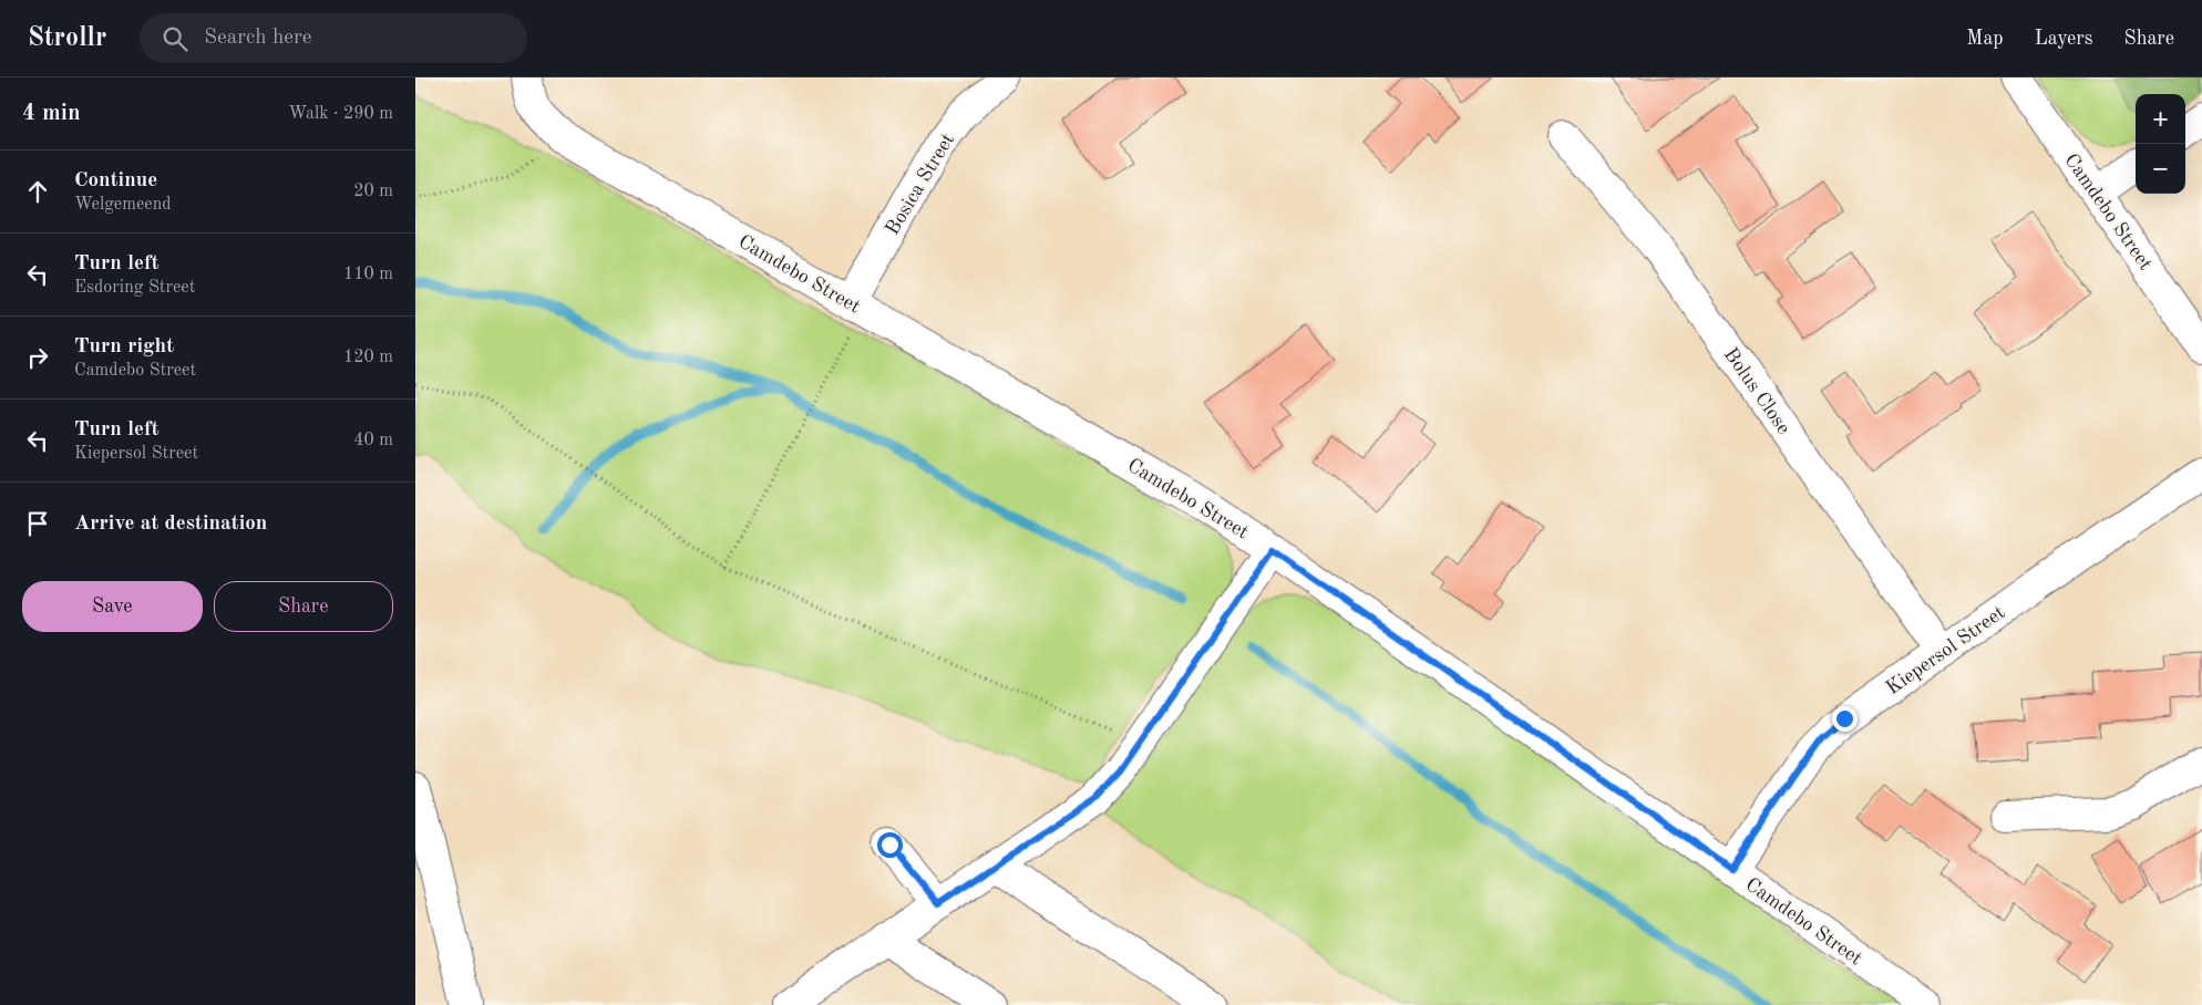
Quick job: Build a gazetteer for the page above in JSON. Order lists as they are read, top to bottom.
{
  "streets": {
    "street": [
      "Bosica Street",
      "Camdebo Street",
      "Bolus Close",
      "Kiepersol Street"
    ]
  },
  "crossings": [
    ["Bosica Street", "Camdebo Street"],
    ["Camdebo Street", "Kiepersol Street"],
    ["Bolus Close", "Kiepersol Street"]
  ],
  "page": {
    "header": "Strollr",
    "search": "Search here",
    "nav": ["Map", "Layers", "Share"],
    "heading": ["4 min", "Walk · 290 m"],
    "map_buttons": ["+", "−"],
    "list": [
      ["Continue", "Welgemeend", "20 m"],
      ["Turn left", "Esdoring Street", "110 m"],
      ["Turn right", "Camdebo Street", "120 m"],
      ["Turn left", "Kiepersol Street", "40 m"],
      "Arrive at destination"
    ],
    "buttons": ["Save", "Share"]
  }
}
